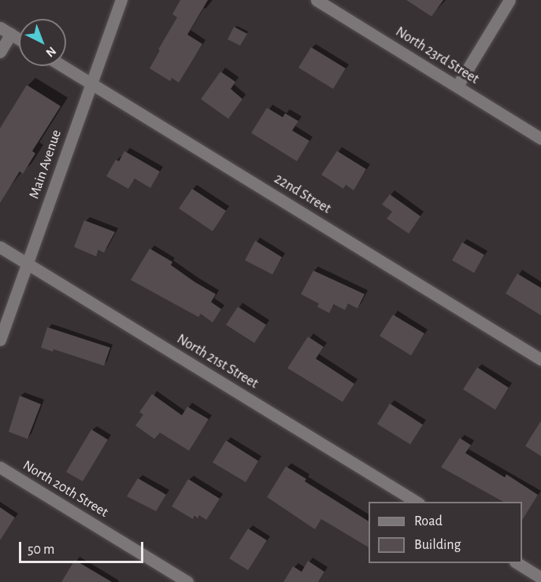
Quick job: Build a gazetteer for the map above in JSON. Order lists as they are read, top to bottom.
{
  "streets": {
    "street": [
      "North 23rd Street",
      "Main Avenue",
      "22nd Street",
      "North 21st Street",
      "North 20th Street"
    ]
  },
  "crossings": [
    ["Main Avenue", "22nd Street"],
    ["Main Avenue", "North 21st Street"]
  ],
  "legend": ["Road", "Building"],
  "scale_bar": "50 m",
  "north": "bottom right"
}
